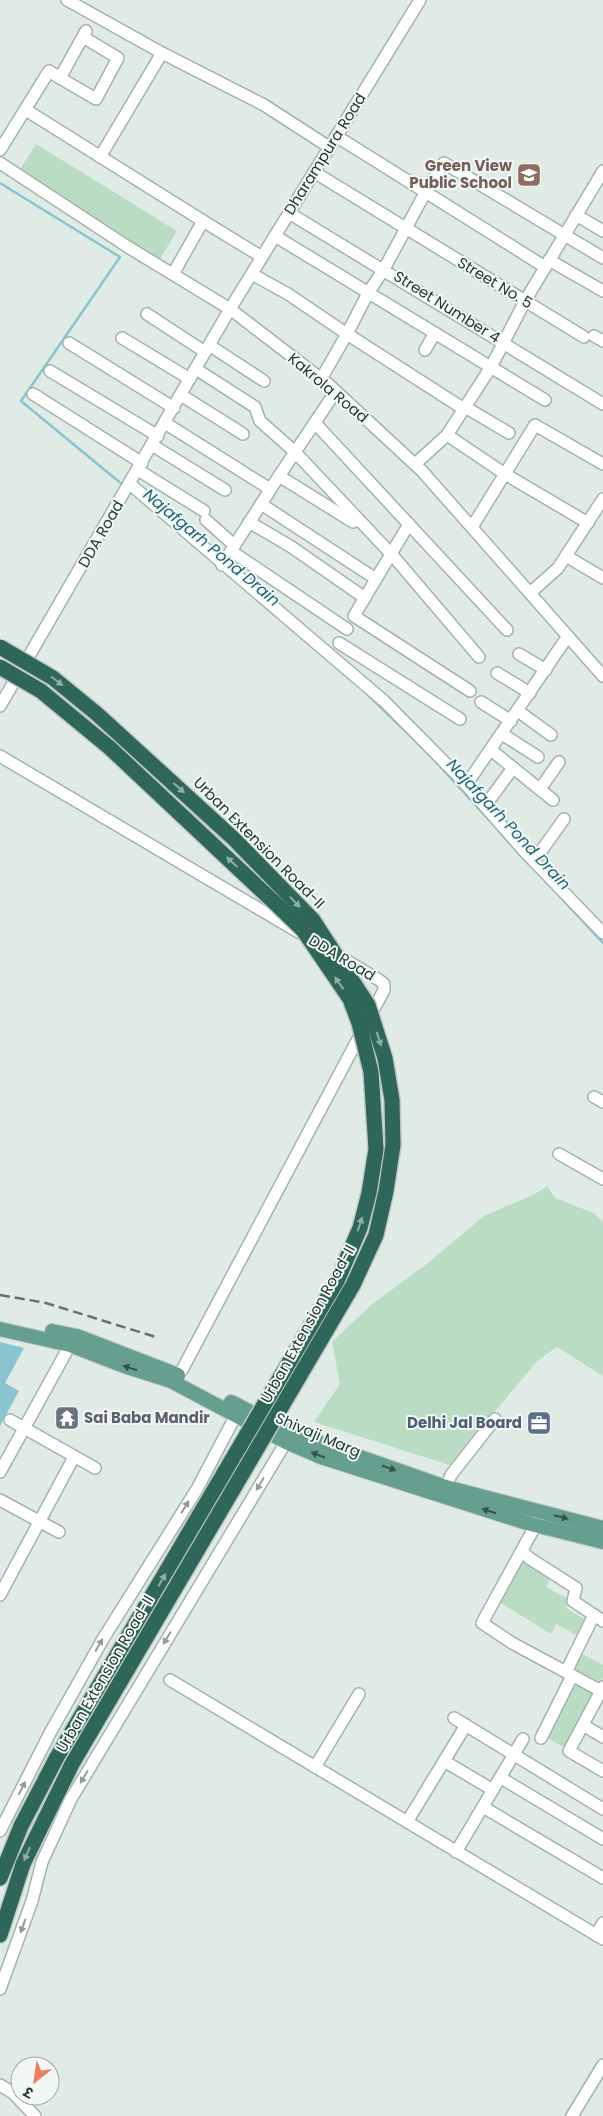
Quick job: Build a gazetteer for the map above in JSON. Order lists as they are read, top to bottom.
{
  "streets": {
    "highway": ["Urban Extension Road-II"],
    "main road": ["Shivaji Marg"],
    "street": [
      "Dharampura Road",
      "Street No. 5",
      "Street Number 4",
      "Kakrola Road",
      "DDA Road"
    ]
  },
  "crossings": [
    ["Dharampura Road", "Street No. 5"],
    ["Dharampura Road", "Street Number 4"],
    ["Dharampura Road", "Kakrola Road"],
    ["Dharampura Road", "DDA Road"],
    ["Kakrola Road", "DDA Road"],
    ["DDA Road", "Shivaji Marg"]
  ],
  "water": ["Najafgarh Pond Drain"],
  "places": {
    "school or university": ["Green View Public School"],
    "temple": ["Sai Baba Mandir"],
    "office": ["Delhi Jal Board"]
  },
  "north": "bottom left"
}
